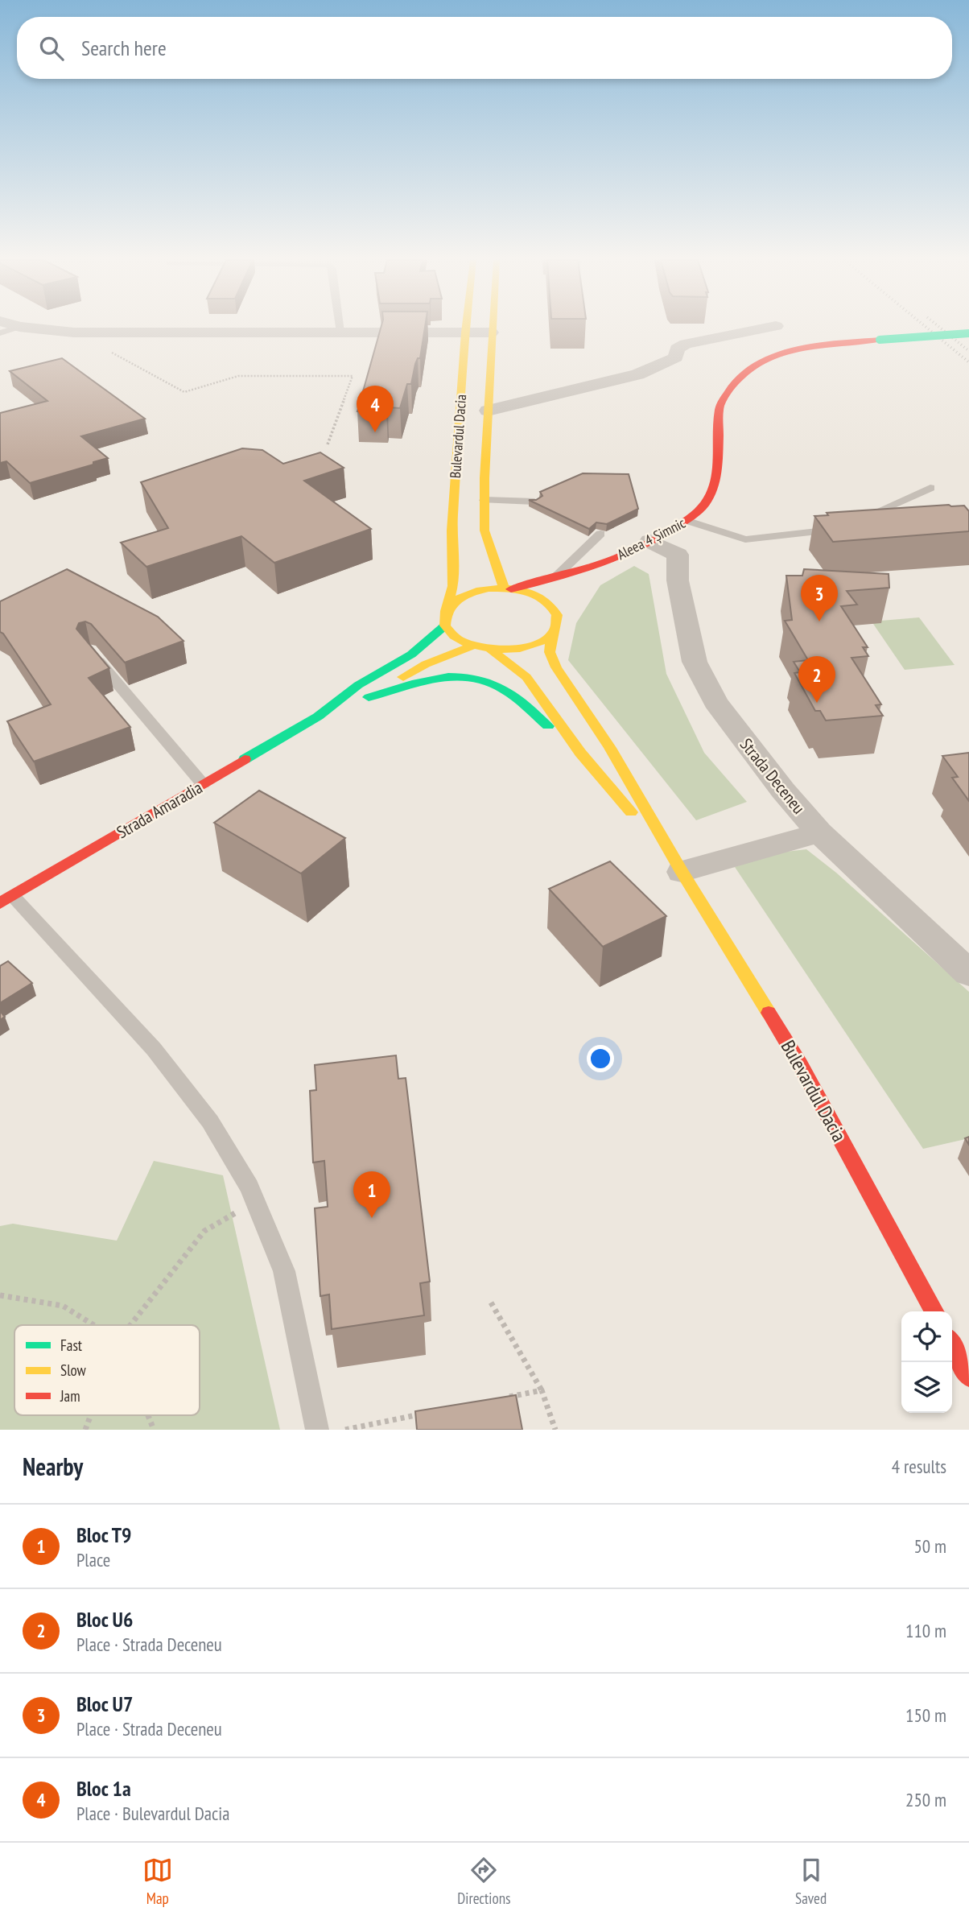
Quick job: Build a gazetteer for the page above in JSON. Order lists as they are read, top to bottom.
{
  "streets": {
    "main road": ["Bulevardul Dacia", "Aleea 4 Șimnic", "Strada Amaradia"],
    "street": ["Strada Deceneu"]
  },
  "crossings": [
    ["Bulevardul Dacia", "Aleea 4 Șimnic"],
    ["Bulevardul Dacia", "Strada Amaradia"],
    ["Aleea 4 Șimnic", "Strada Deceneu"]
  ],
  "legend": ["Fast", "Slow", "Jam"],
  "page": {
    "search": "Search here",
    "pins": [
      "4",
      "3",
      "2",
      "1"
    ],
    "heading": ["Nearby", "4 results"],
    "list": [
      {
        "mark": "1",
        "name": "Bloc T9",
        "note": "Place",
        "value": "50 m"
      },
      {
        "mark": "2",
        "name": "Bloc U6",
        "note": "Place · Strada Deceneu",
        "value": "110 m"
      },
      {
        "mark": "3",
        "name": "Bloc U7",
        "note": "Place · Strada Deceneu",
        "value": "150 m"
      },
      {
        "mark": "4",
        "name": "Bloc 1a",
        "note": "Place · Bulevardul Dacia",
        "value": "250 m"
      }
    ],
    "nav": ["Map", "Directions", "Saved"]
  }
}
